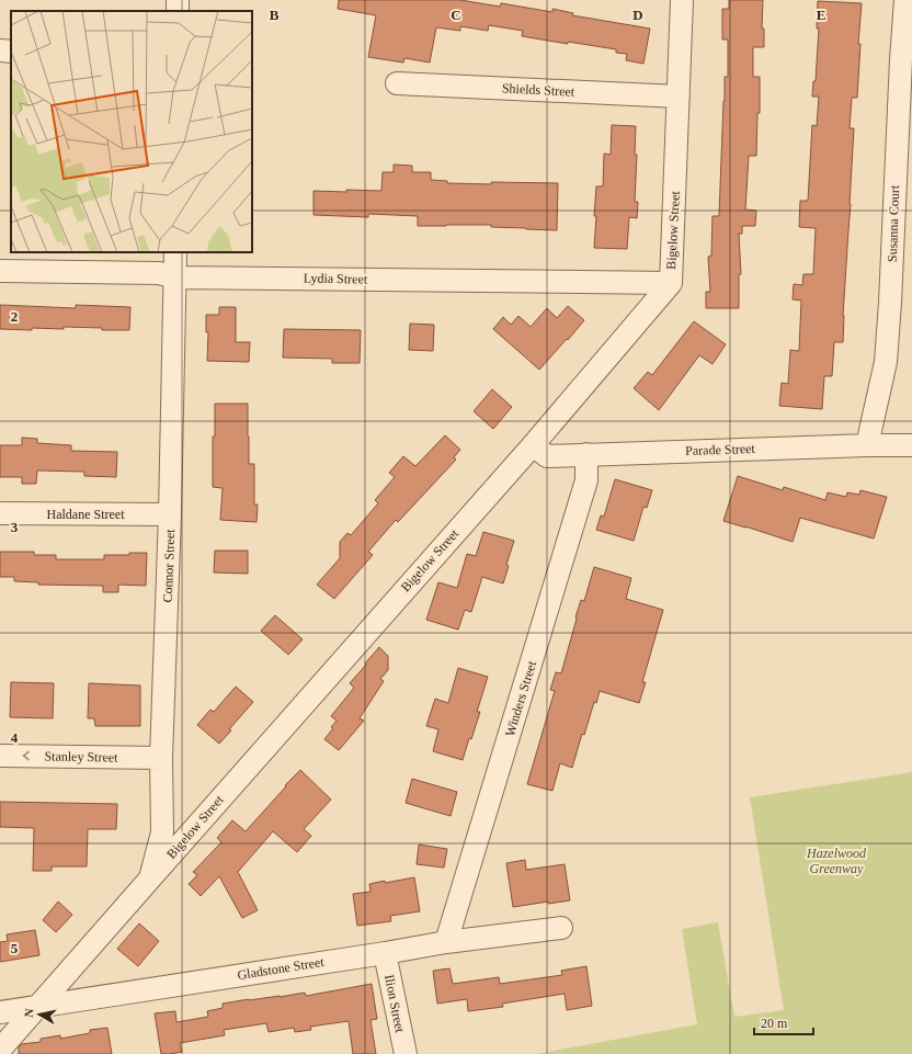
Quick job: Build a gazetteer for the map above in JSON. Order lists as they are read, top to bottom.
{
  "streets": {
    "street": [
      "Shields Street",
      "Susanna Court",
      "Bigelow Street",
      "Lydia Street",
      "Parade Street",
      "Haldane Street",
      "Connor Street",
      "Winders Street",
      "Stanley Street",
      "Gladstone Street",
      "Ilion Street"
    ]
  },
  "crossings": [
    ["Shields Street", "Bigelow Street"],
    ["Susanna Court", "Parade Street"],
    ["Bigelow Street", "Lydia Street"],
    ["Bigelow Street", "Parade Street"],
    ["Bigelow Street", "Connor Street"],
    ["Bigelow Street", "Gladstone Street"],
    ["Lydia Street", "Connor Street"],
    ["Parade Street", "Winders Street"],
    ["Haldane Street", "Connor Street"],
    ["Connor Street", "Stanley Street"],
    ["Winders Street", "Gladstone Street"],
    ["Gladstone Street", "Ilion Street"]
  ],
  "one_way": ["Stanley Street"],
  "parks": ["Hazelwood Greenway"],
  "scale_bar": "20 m",
  "north": "left",
  "grid": {
    "columns": [
      "B",
      "C",
      "D",
      "E"
    ],
    "rows": [
      "2",
      "3",
      "4",
      "5"
    ]
  }
}
